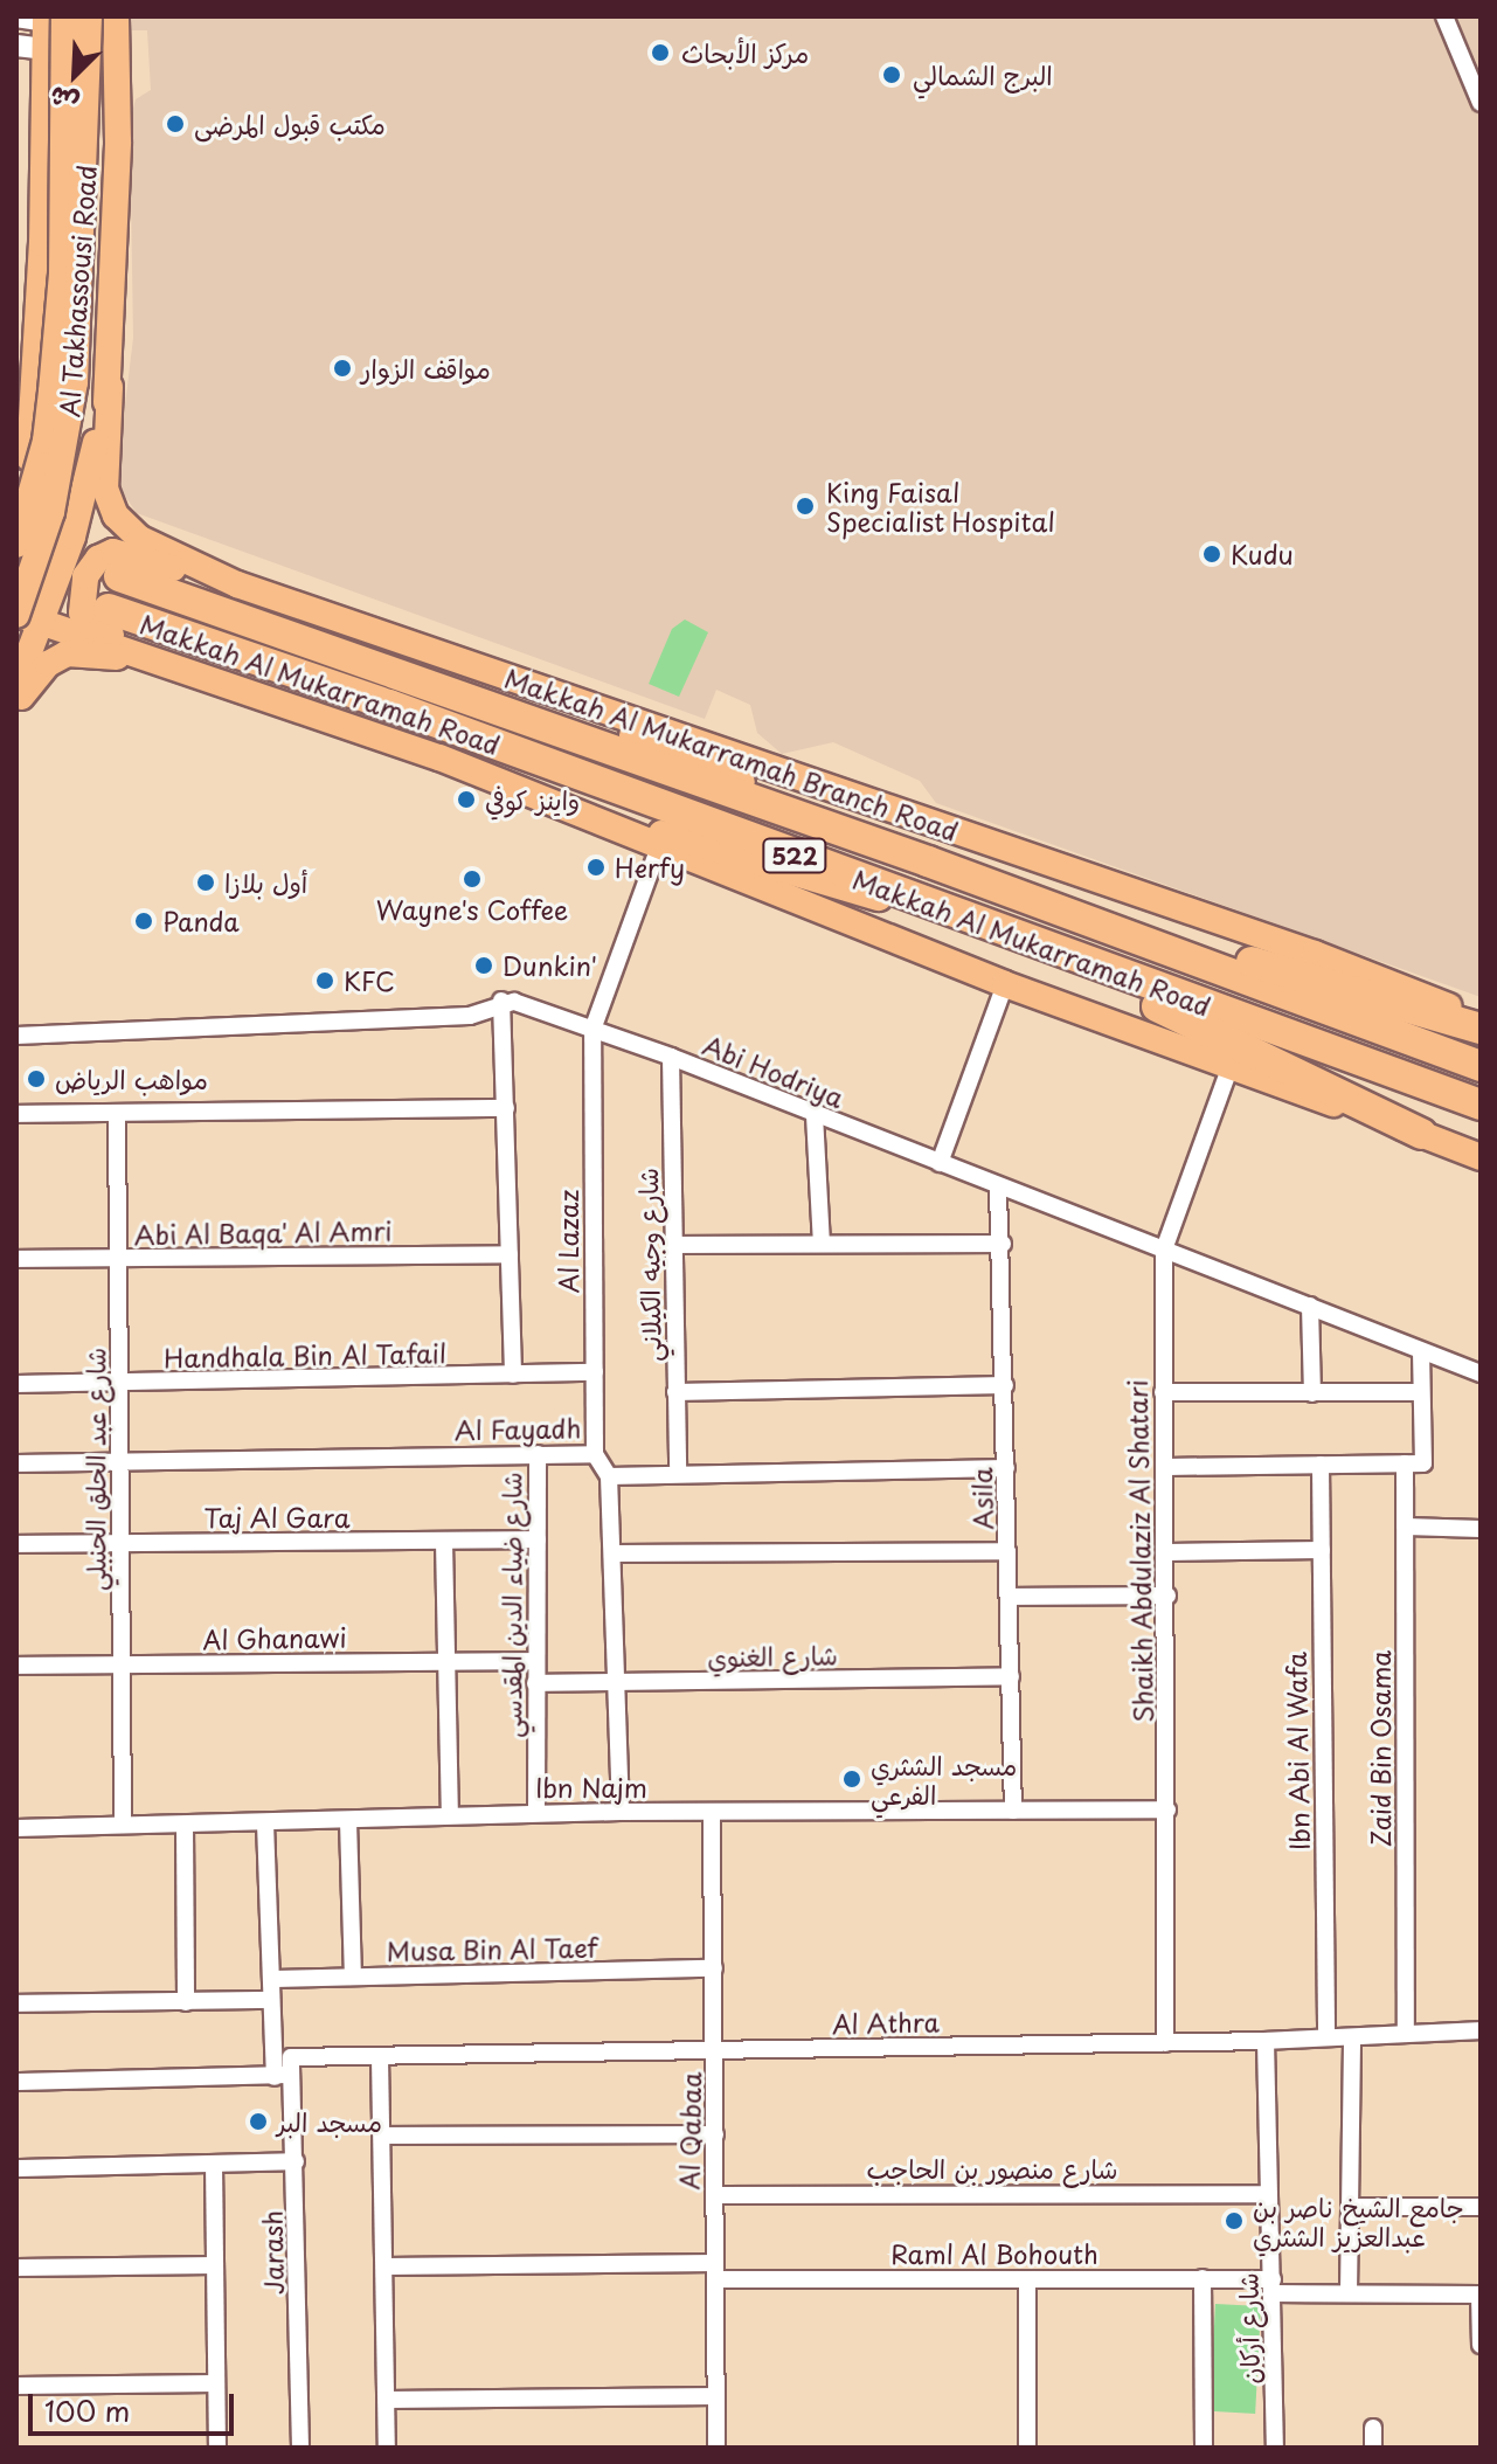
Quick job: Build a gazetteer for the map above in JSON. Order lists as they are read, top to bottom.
{
  "streets": {
    "highway": ["Makkah Al Mukarramah Road", "522"],
    "main road": ["Al Takhassousi Road", "Makkah Al Mukarramah Branch Road"],
    "street": [
      "Abi Hodriya",
      "Abi Al Baqa' Al Amri",
      "Al Lazaz",
      "شارع وجيه الكيلاني",
      "Handhala Bin Al Tafail",
      "Al Fayadh",
      "شارع عبد الحلق الحنبلي",
      "Asila",
      "Taj Al Gara",
      "Shaikh Abdulaziz Al Shatari",
      "شارع ضياء الدين المقدسي",
      "Al Ghanawi",
      "شارع الغنوي",
      "Zaid Bin Osama",
      "Ibn Abi Al Wafa",
      "Ibn Najm",
      "Musa Bin Al Taef",
      "Al Athra",
      "Al Qabaa",
      "شارع منصور بن الحاجب",
      "Jarash",
      "Raml Al Bohouth",
      "شارع أركان"
    ]
  },
  "crossings": [
    ["Abi Hodriya", "Al Lazaz"],
    ["Abi Hodriya", "شارع وجيه الكيلاني"],
    ["Abi Hodriya", "Asila"],
    ["Abi Hodriya", "Shaikh Abdulaziz Al Shatari"],
    ["Abi Al Baqa' Al Amri", "شارع عبد الحلق الحنبلي"],
    ["Al Lazaz", "Handhala Bin Al Tafail"],
    ["Al Lazaz", "Al Fayadh"],
    ["Handhala Bin Al Tafail", "شارع عبد الحلق الحنبلي"],
    ["Al Fayadh", "شارع عبد الحلق الحنبلي"],
    ["Al Fayadh", "شارع ضياء الدين المقدسي"],
    ["شارع عبد الحلق الحنبلي", "Taj Al Gara"],
    ["شارع عبد الحلق الحنبلي", "Al Ghanawi"],
    ["شارع عبد الحلق الحنبلي", "Ibn Najm"],
    ["Asila", "شارع الغنوي"],
    ["Asila", "Ibn Najm"],
    ["Taj Al Gara", "شارع ضياء الدين المقدسي"],
    ["Shaikh Abdulaziz Al Shatari", "Ibn Najm"],
    ["Shaikh Abdulaziz Al Shatari", "Al Athra"],
    ["شارع ضياء الدين المقدسي", "Al Ghanawi"],
    ["شارع ضياء الدين المقدسي", "شارع الغنوي"],
    ["شارع ضياء الدين المقدسي", "Ibn Najm"],
    ["Zaid Bin Osama", "Al Athra"],
    ["Ibn Abi Al Wafa", "Al Athra"],
    ["Ibn Najm", "Al Qabaa"],
    ["Musa Bin Al Taef", "Al Qabaa"],
    ["Al Athra", "Al Qabaa"],
    ["Al Athra", "Jarash"],
    ["Al Athra", "شارع أركان"],
    ["Al Qabaa", "شارع منصور بن الحاجب"],
    ["Al Qabaa", "Raml Al Bohouth"],
    ["شارع منصور بن الحاجب", "شارع أركان"],
    ["Raml Al Bohouth", "شارع أركان"]
  ],
  "places": [
    "مركز الأبحاث",
    "البرج الشمالي",
    "مكتب قبول المرضى",
    "مواقف الزوار",
    "King Faisal Specialist Hospital",
    "Kudu",
    "واينز كوفي",
    "Herfy",
    "Wayne's Coffee",
    "أول بلازا",
    "Panda",
    "Dunkin'",
    "KFC",
    "مواهب الرياض",
    "مسجد الشثري الفرعي",
    "مسجد البر",
    "جامع الشيخ ناصر بن عبدالعزيز الشثري"
  ],
  "scale_bar": "100 m",
  "north": "bottom left"
}
